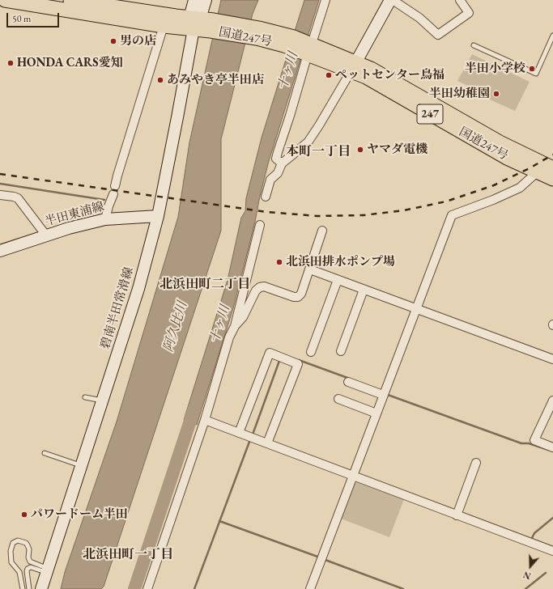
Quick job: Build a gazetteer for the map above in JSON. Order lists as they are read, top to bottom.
{
  "streets": {
    "highway": ["国道247号", "247"],
    "main road": ["半田東浦線", "碧南半田常滑線"]
  },
  "crossings": [
    ["国道247号", "碧南半田常滑線"],
    ["半田東浦線", "碧南半田常滑線"]
  ],
  "districts": ["本町一丁目", "北浜田町二丁目", "北浜田町一丁目"],
  "water": ["十ヶ川", "阿久比川"],
  "places": [
    "男の店",
    "HONDA CARS愛知",
    "半田小学校",
    "ペットセンター鳥福",
    "あみやき亭半田店",
    "半田幼稚園",
    "ヤマダ電機",
    "北浜田排水ポンプ場",
    "パワードーム半田"
  ],
  "scale_bar": "50 m",
  "north": "bottom"
}
